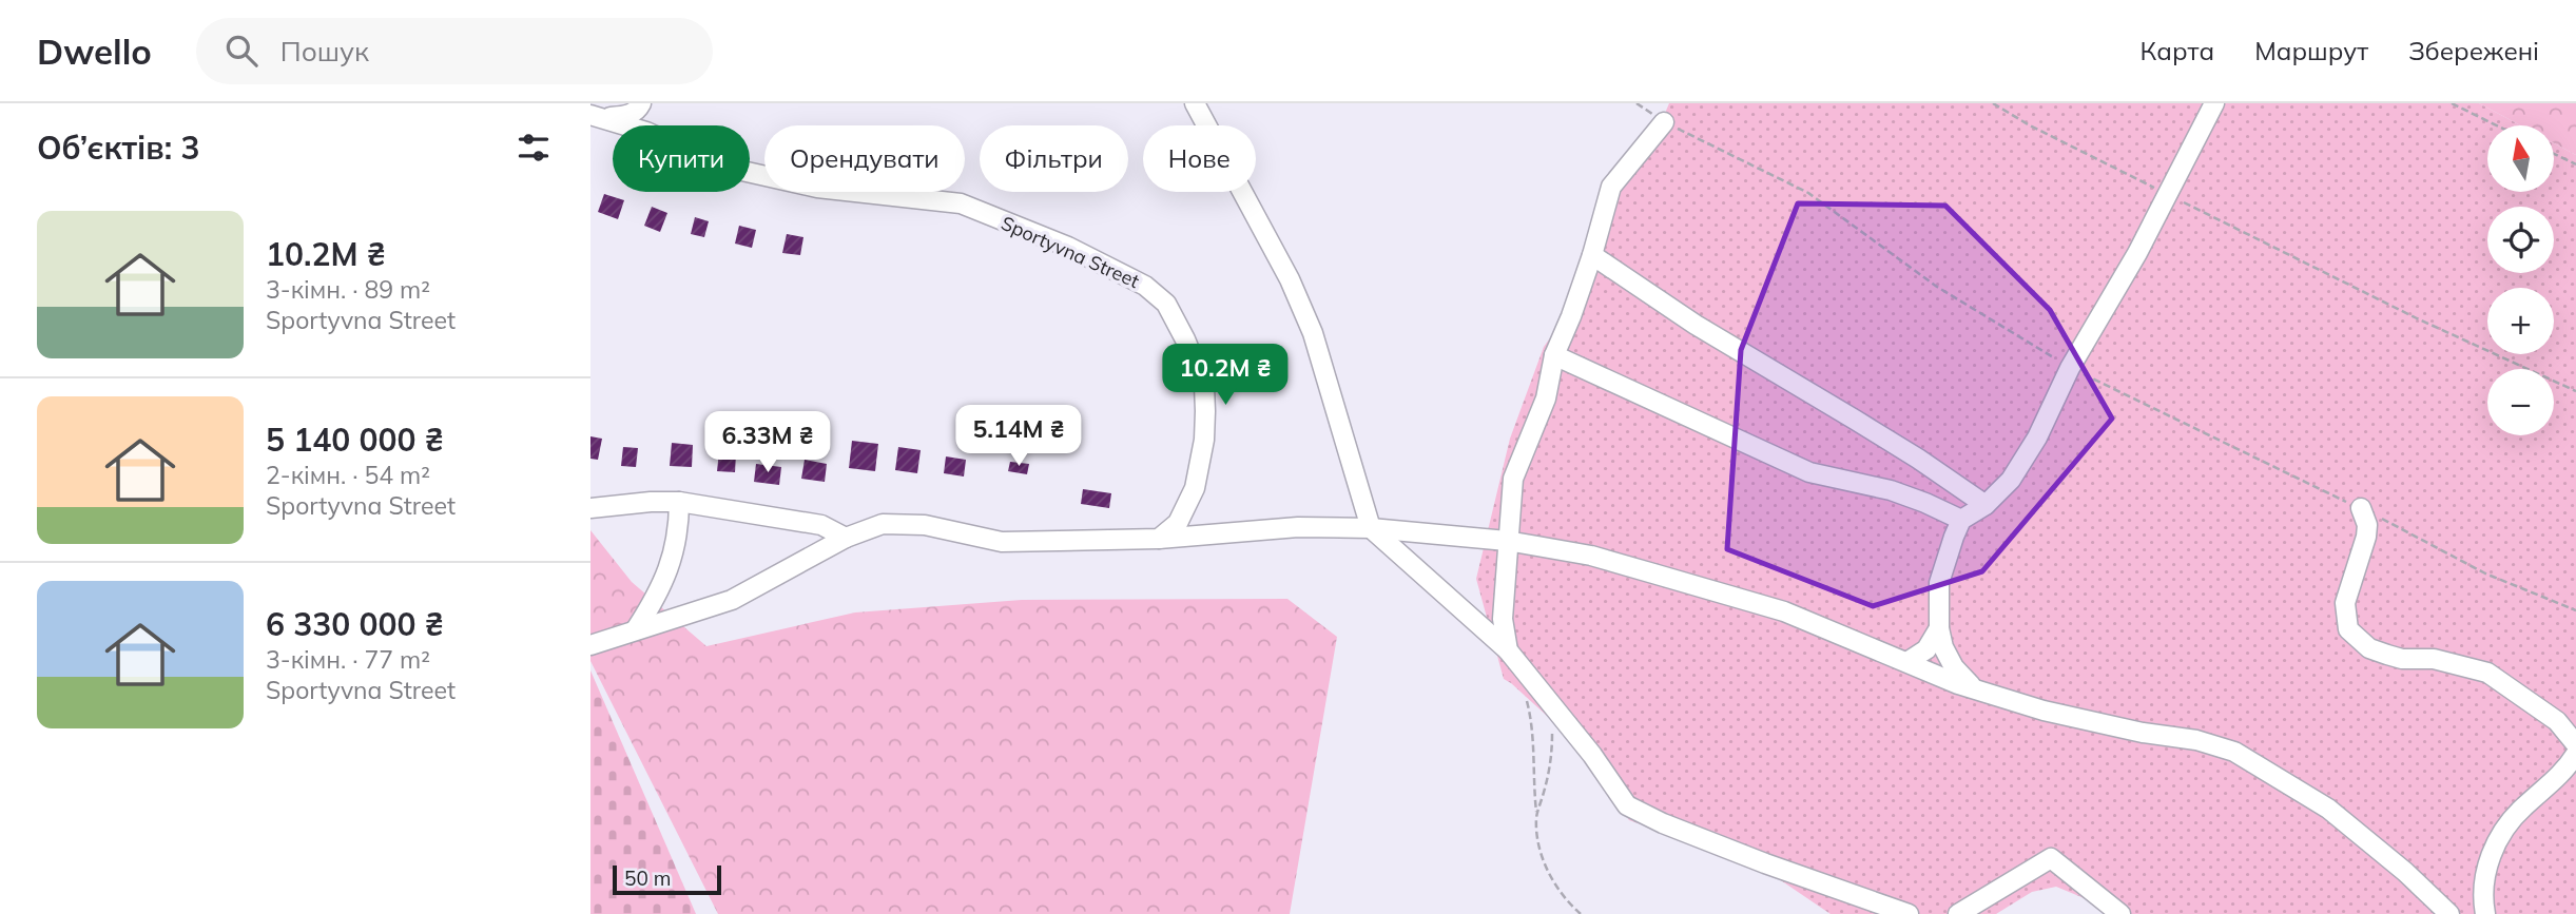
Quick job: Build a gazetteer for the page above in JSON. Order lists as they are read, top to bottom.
{
  "streets": {
    "street": ["Sportyvna Street"]
  },
  "scale_bar": "50 m",
  "north": "top",
  "page": {
    "header": "Dwello",
    "search": "Пошук",
    "nav": ["Карта", "Маршрут", "Збережені"],
    "heading": "Об’єктів: 3",
    "map_buttons": ["+", "−"],
    "chip": [
      "Купити",
      "Орендувати",
      "Фільтри",
      "Нове"
    ],
    "list": [
      {
        "name": "10.2M ₴",
        "note": "3-кімн. · 89 m² · Sportyvna Street"
      },
      {
        "name": "5 140 000 ₴",
        "note": "2-кімн. · 54 m² · Sportyvna Street"
      },
      {
        "name": "6 330 000 ₴",
        "note": "3-кімн. · 77 m² · Sportyvna Street"
      }
    ],
    "price": ["10.2M ₴", "5.14M ₴", "6.33M ₴"],
    "scale": "50 m"
  }
}
